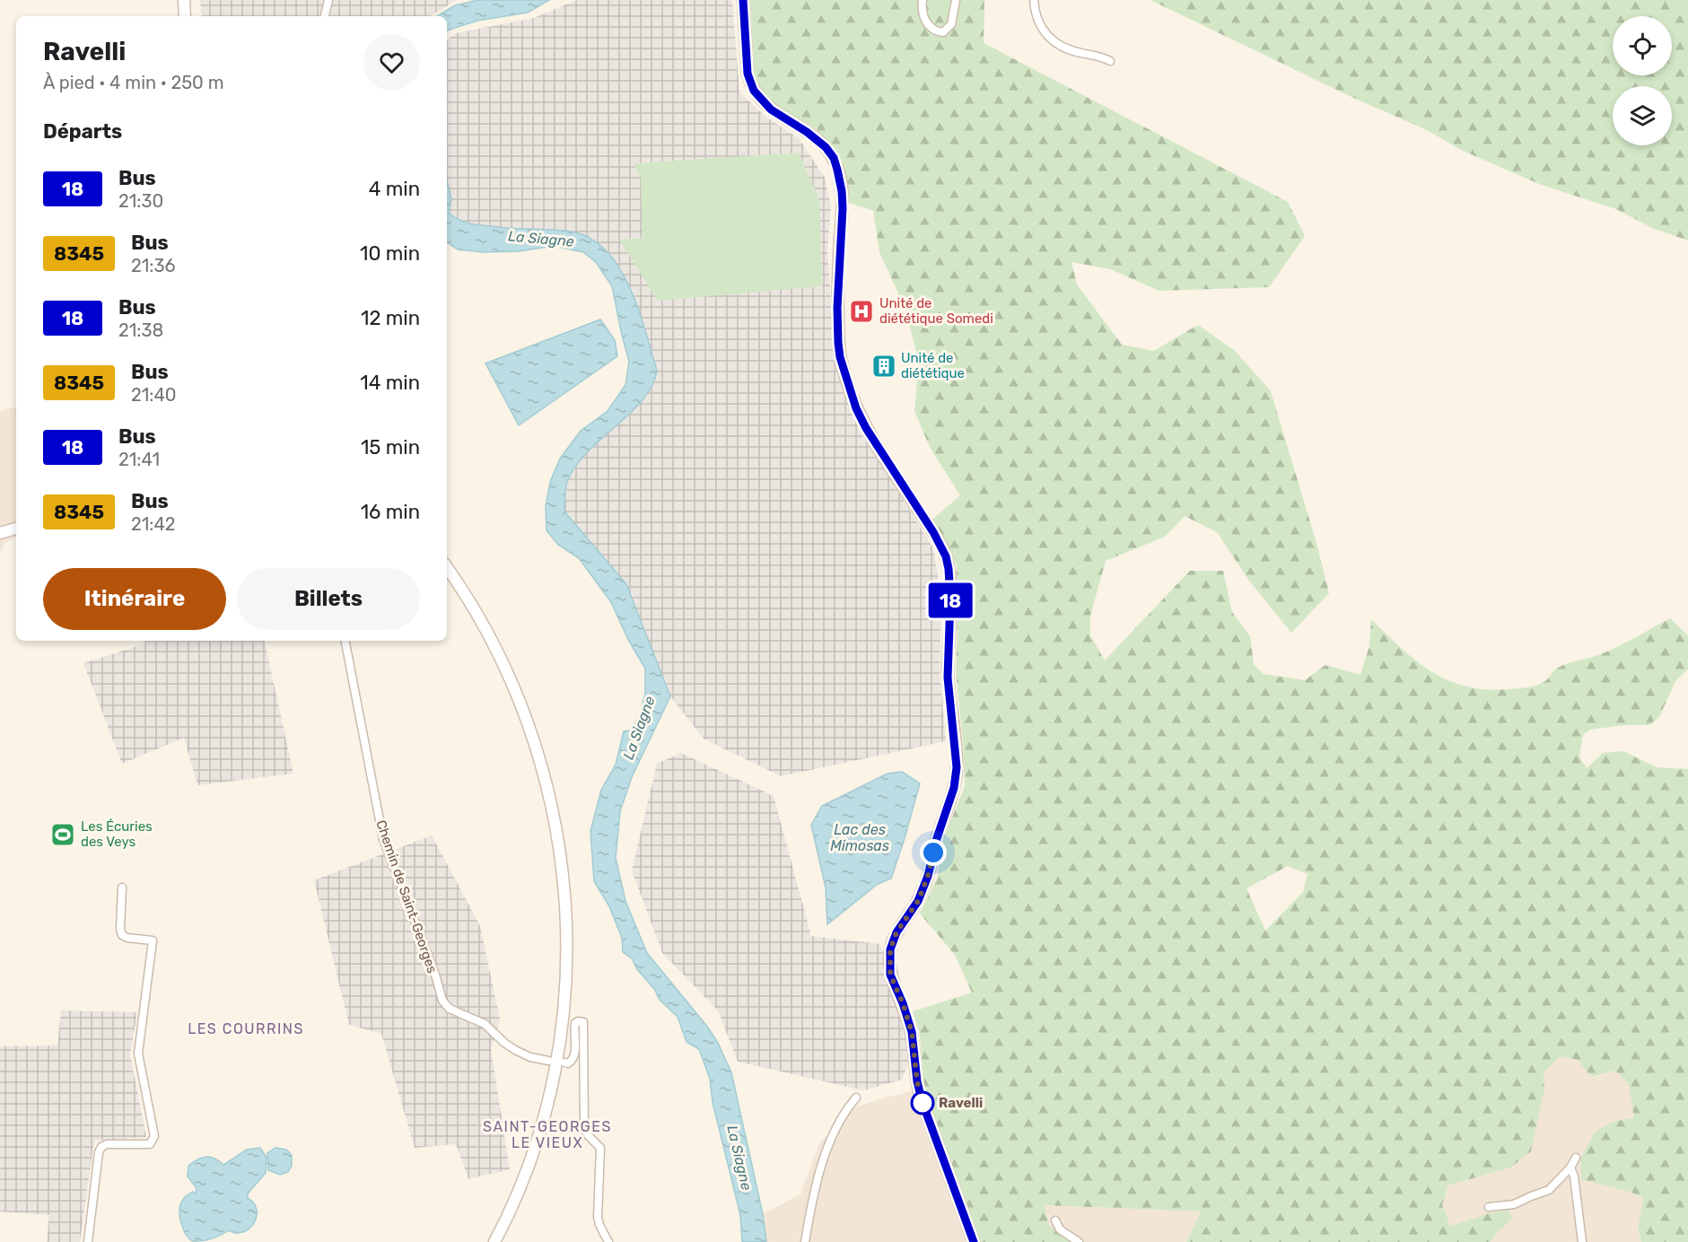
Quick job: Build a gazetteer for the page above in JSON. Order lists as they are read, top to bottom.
{
  "streets": {
    "street": ["Chemin de Saint-Georges"]
  },
  "districts": ["LES COURRINS", "SAINT-GEORGES LE VIEUX"],
  "water": ["La Siagne", "Lac des Mimosas"],
  "places": {
    "hospital": ["Unité de diététique Somedi"],
    "building": ["Unité de diététique"],
    "sports": ["Les Écuries des Veys"],
    "other": ["Ravelli"]
  },
  "lines": ["bus line 18"],
  "page": {
    "on_map": "18",
    "heading": [
      ["Ravelli", "À pied · 4 min · 250 m"],
      "Départs"
    ],
    "list": [
      {
        "mark": "18",
        "name": "Bus",
        "note": "21:30",
        "value": "4 min"
      },
      {
        "mark": "8345",
        "name": "Bus",
        "note": "21:36",
        "value": "10 min"
      },
      {
        "mark": "18",
        "name": "Bus",
        "note": "21:38",
        "value": "12 min"
      },
      {
        "mark": "8345",
        "name": "Bus",
        "note": "21:40",
        "value": "14 min"
      },
      {
        "mark": "18",
        "name": "Bus",
        "note": "21:41",
        "value": "15 min"
      },
      {
        "mark": "8345",
        "name": "Bus",
        "note": "21:42",
        "value": "16 min"
      }
    ],
    "buttons": ["Itinéraire", "Billets"]
  }
}
